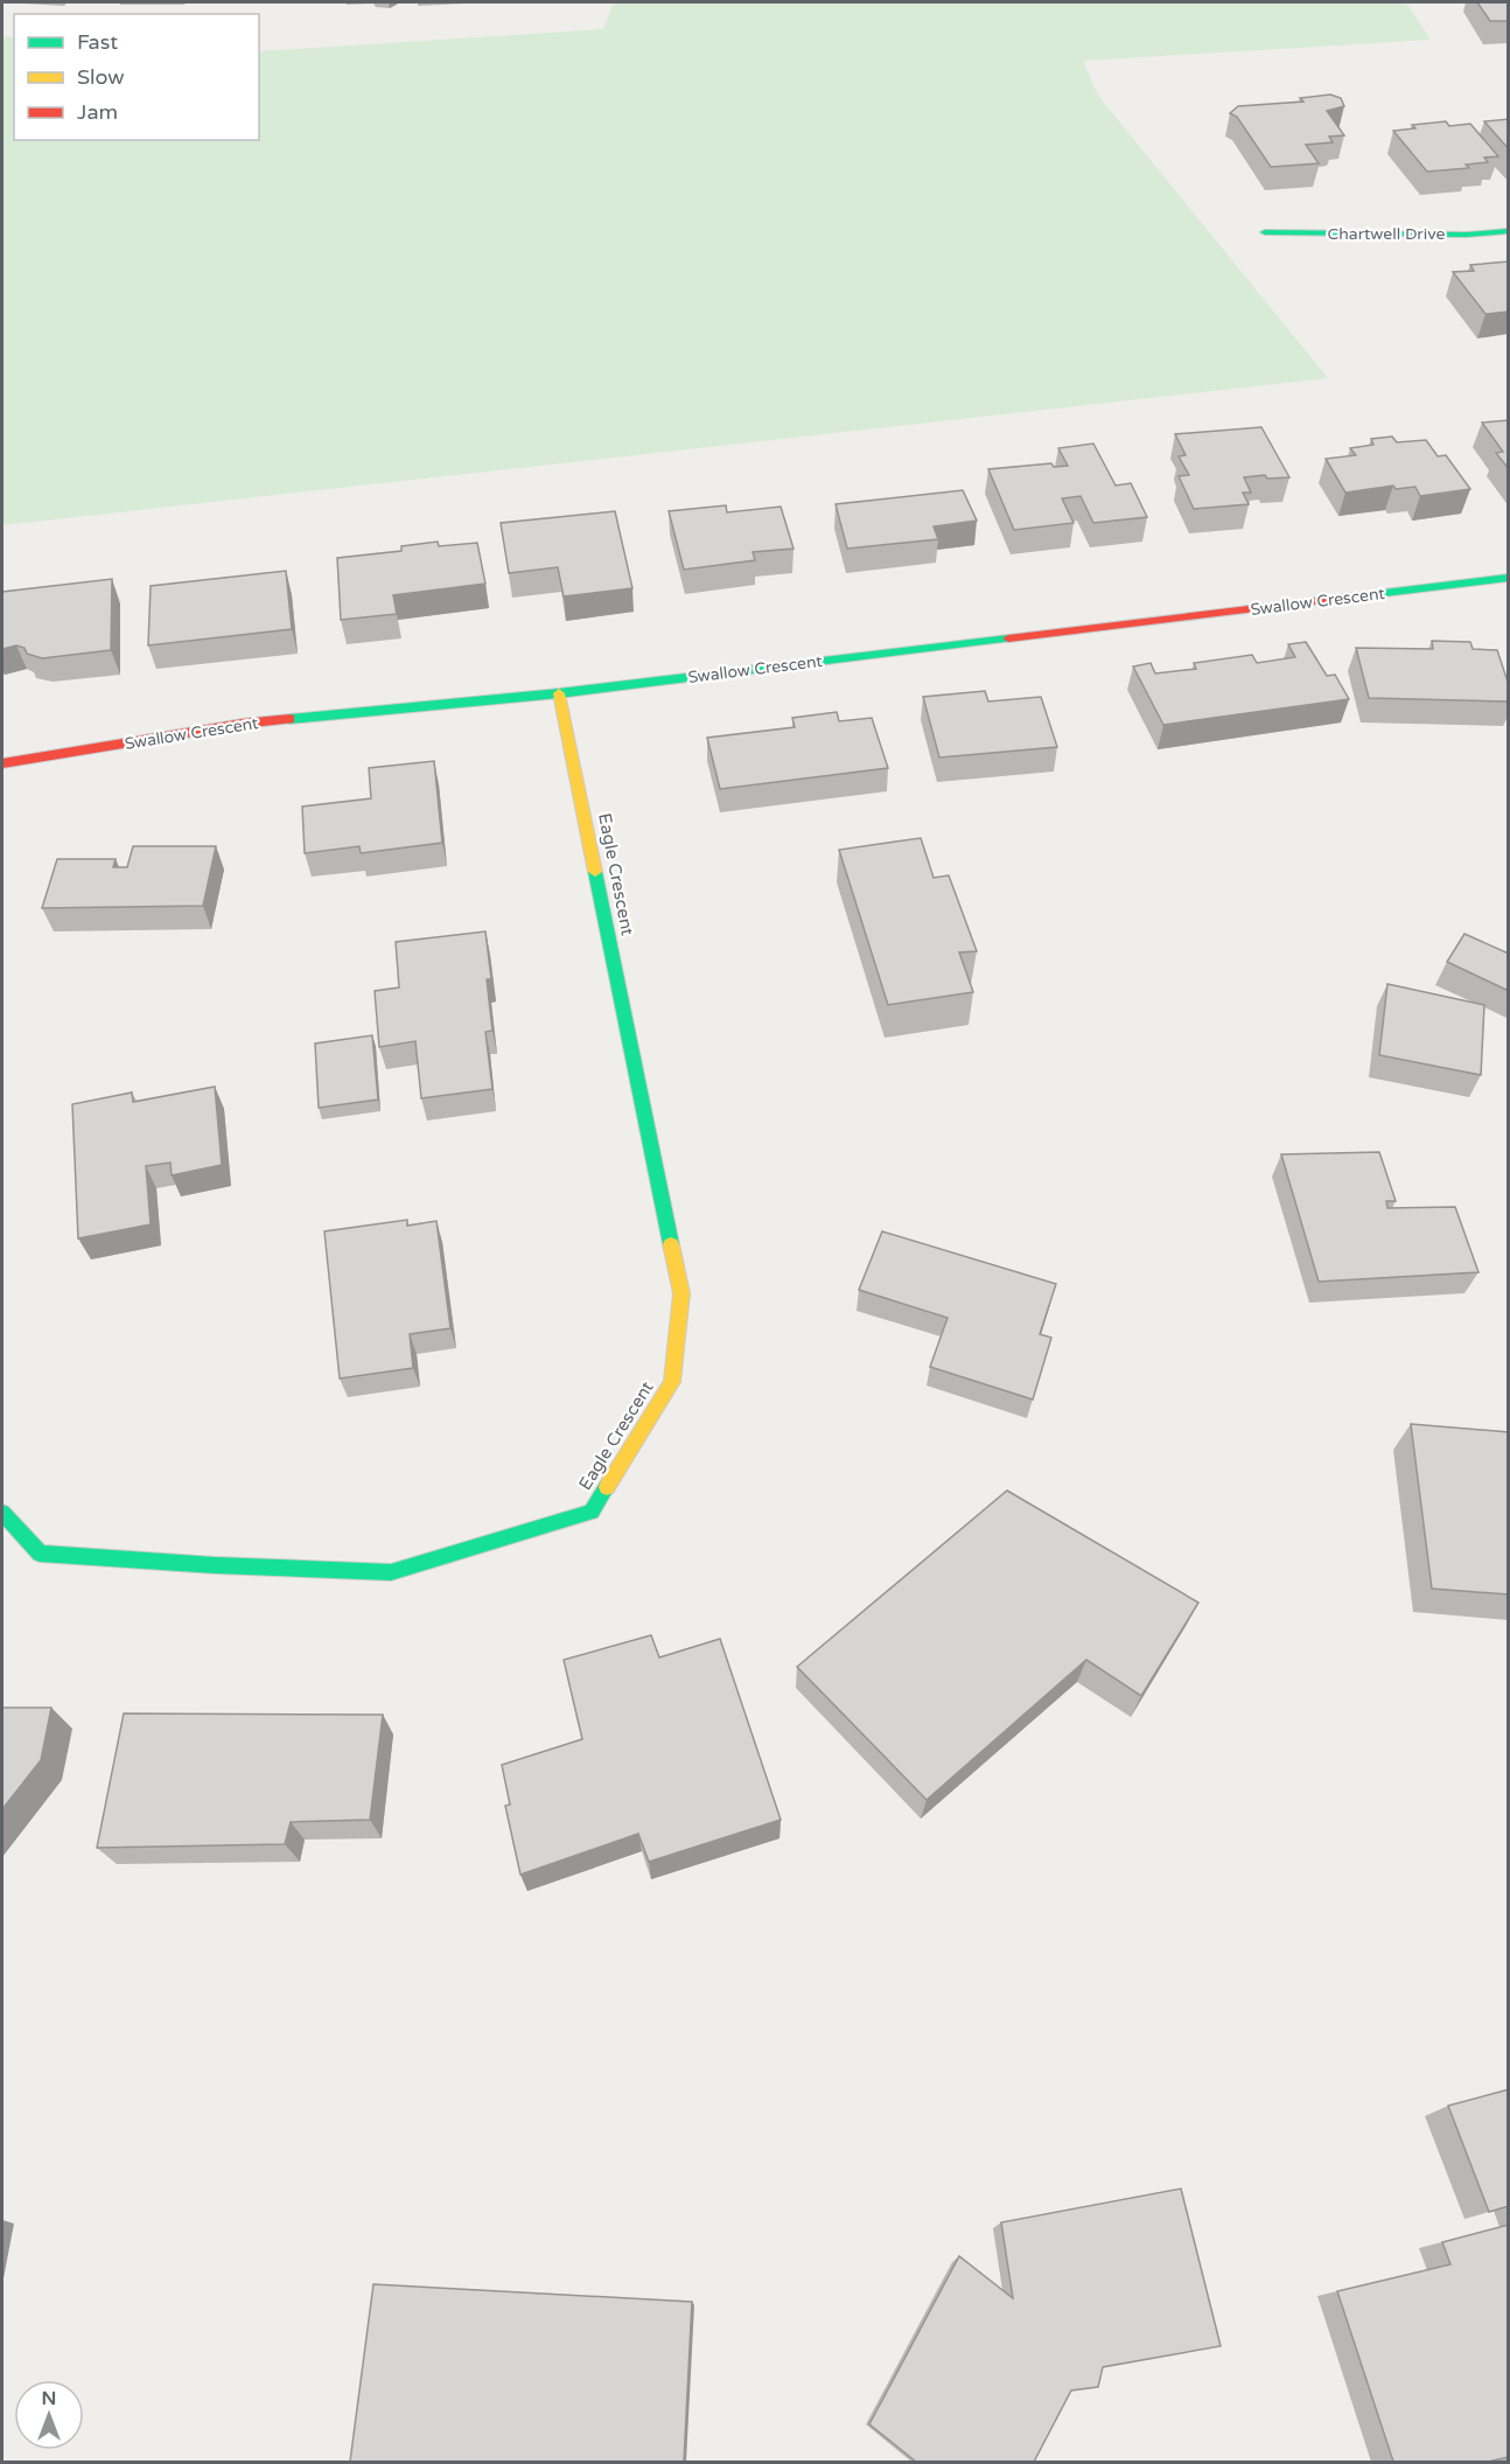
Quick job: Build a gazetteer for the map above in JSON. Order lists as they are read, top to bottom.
{
  "streets": {
    "street": ["Chartwell Drive", "Swallow Crescent", "Eagle Crescent"]
  },
  "crossings": [
    ["Swallow Crescent", "Eagle Crescent"]
  ],
  "legend": ["Fast", "Slow", "Jam"],
  "north": "top"
}
